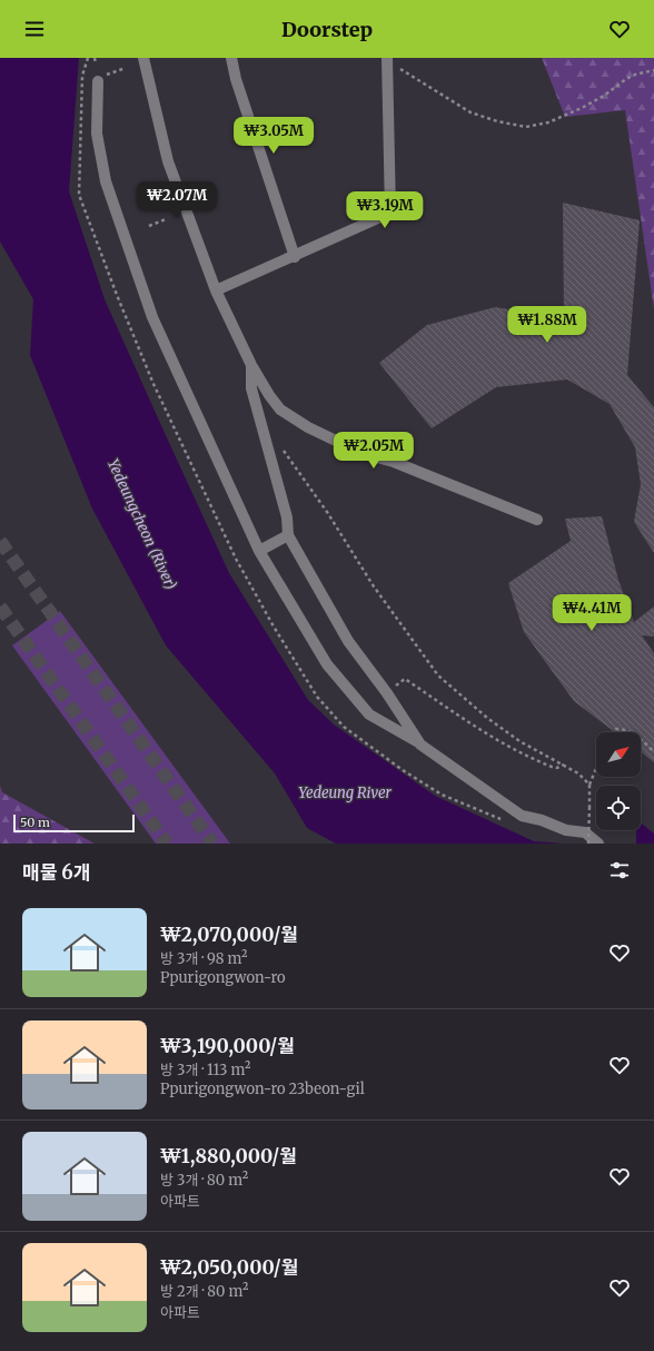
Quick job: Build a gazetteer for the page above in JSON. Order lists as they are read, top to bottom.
{
  "water": ["Yedeungcheon (River)", "Yedeung River"],
  "scale_bar": "50 m",
  "north": "top right",
  "page": {
    "header": "Doorstep",
    "price": [
      "₩3.05M",
      "₩2.07M",
      "₩3.19M",
      "₩1.88M",
      "₩2.05M",
      "₩4.41M"
    ],
    "scale": "50 m",
    "heading": "매물 6개",
    "list": [
      {
        "name": "₩2,070,000/월",
        "note": "방 3개 · 98 m² · Ppurigongwon-ro"
      },
      {
        "name": "₩3,190,000/월",
        "note": "방 3개 · 113 m² · Ppurigongwon-ro 23beon-gil"
      },
      {
        "name": "₩1,880,000/월",
        "note": "방 3개 · 80 m² · 아파트"
      },
      {
        "name": "₩2,050,000/월",
        "note": "방 2개 · 80 m² · 아파트"
      }
    ]
  }
}
